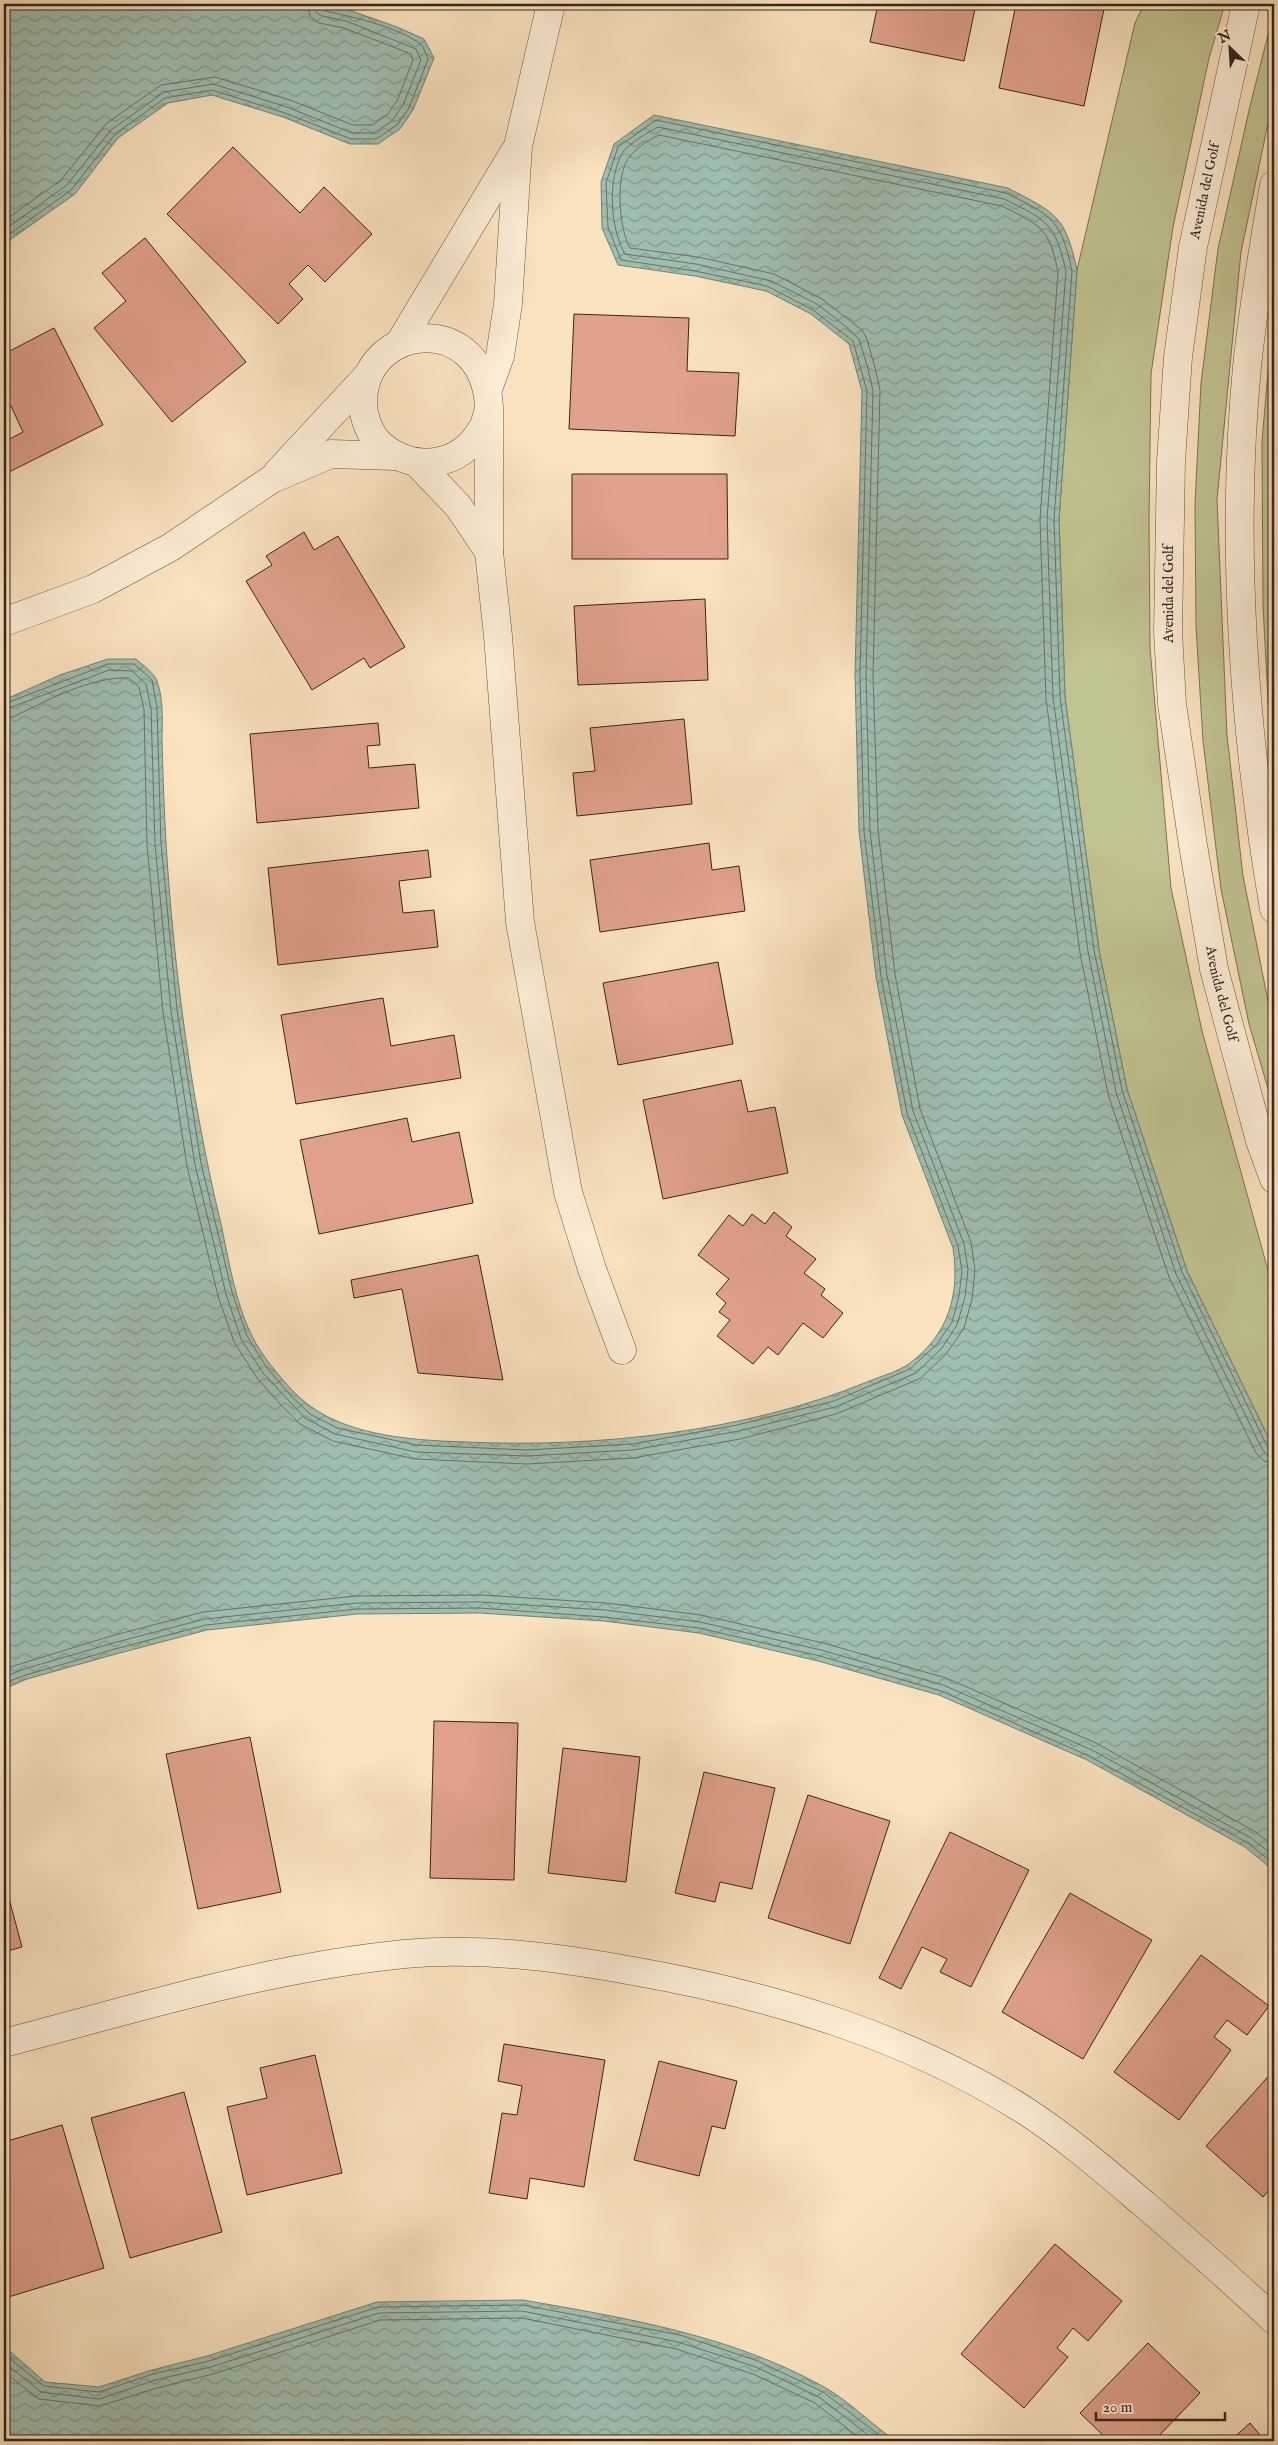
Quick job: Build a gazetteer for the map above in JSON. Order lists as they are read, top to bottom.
{
  "streets": {
    "street": ["Avenida del Golf"]
  },
  "scale_bar": "20 m",
  "north": "top left"
}
